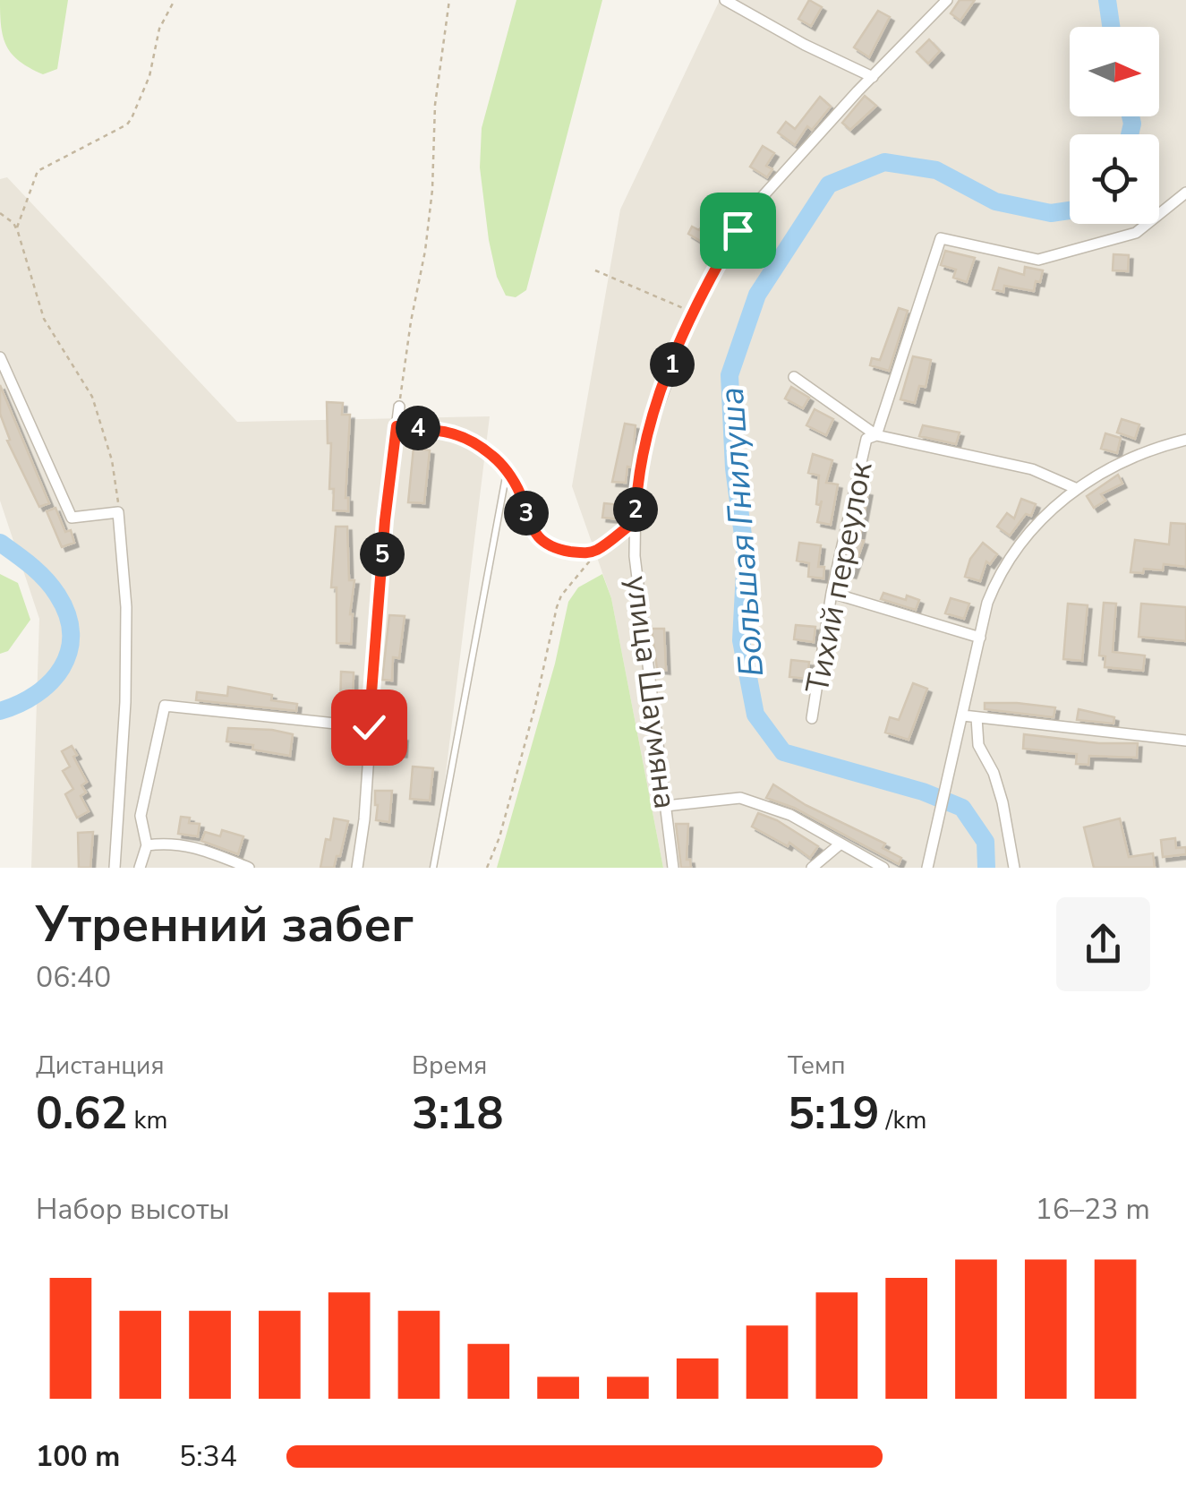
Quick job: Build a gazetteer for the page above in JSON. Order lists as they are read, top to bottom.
{
  "streets": {
    "street": ["Тихий переулок", "улица Шаумяна"]
  },
  "water": ["Большая Гнилуша"],
  "north": "right",
  "page": {
    "pins": [
      "1",
      "4",
      "2",
      "3",
      "5"
    ],
    "heading": ["Утренний забег", "06:40"],
    "stats": [
      ["Дистанция", "0.62 km"],
      ["Время", "3:18"],
      ["Темп", "5:19 /km"]
    ],
    "chart": ["Набор высоты", "16–23 m"],
    "list": [
      {
        "name": "100 m",
        "note": "5:34"
      }
    ]
  }
}
